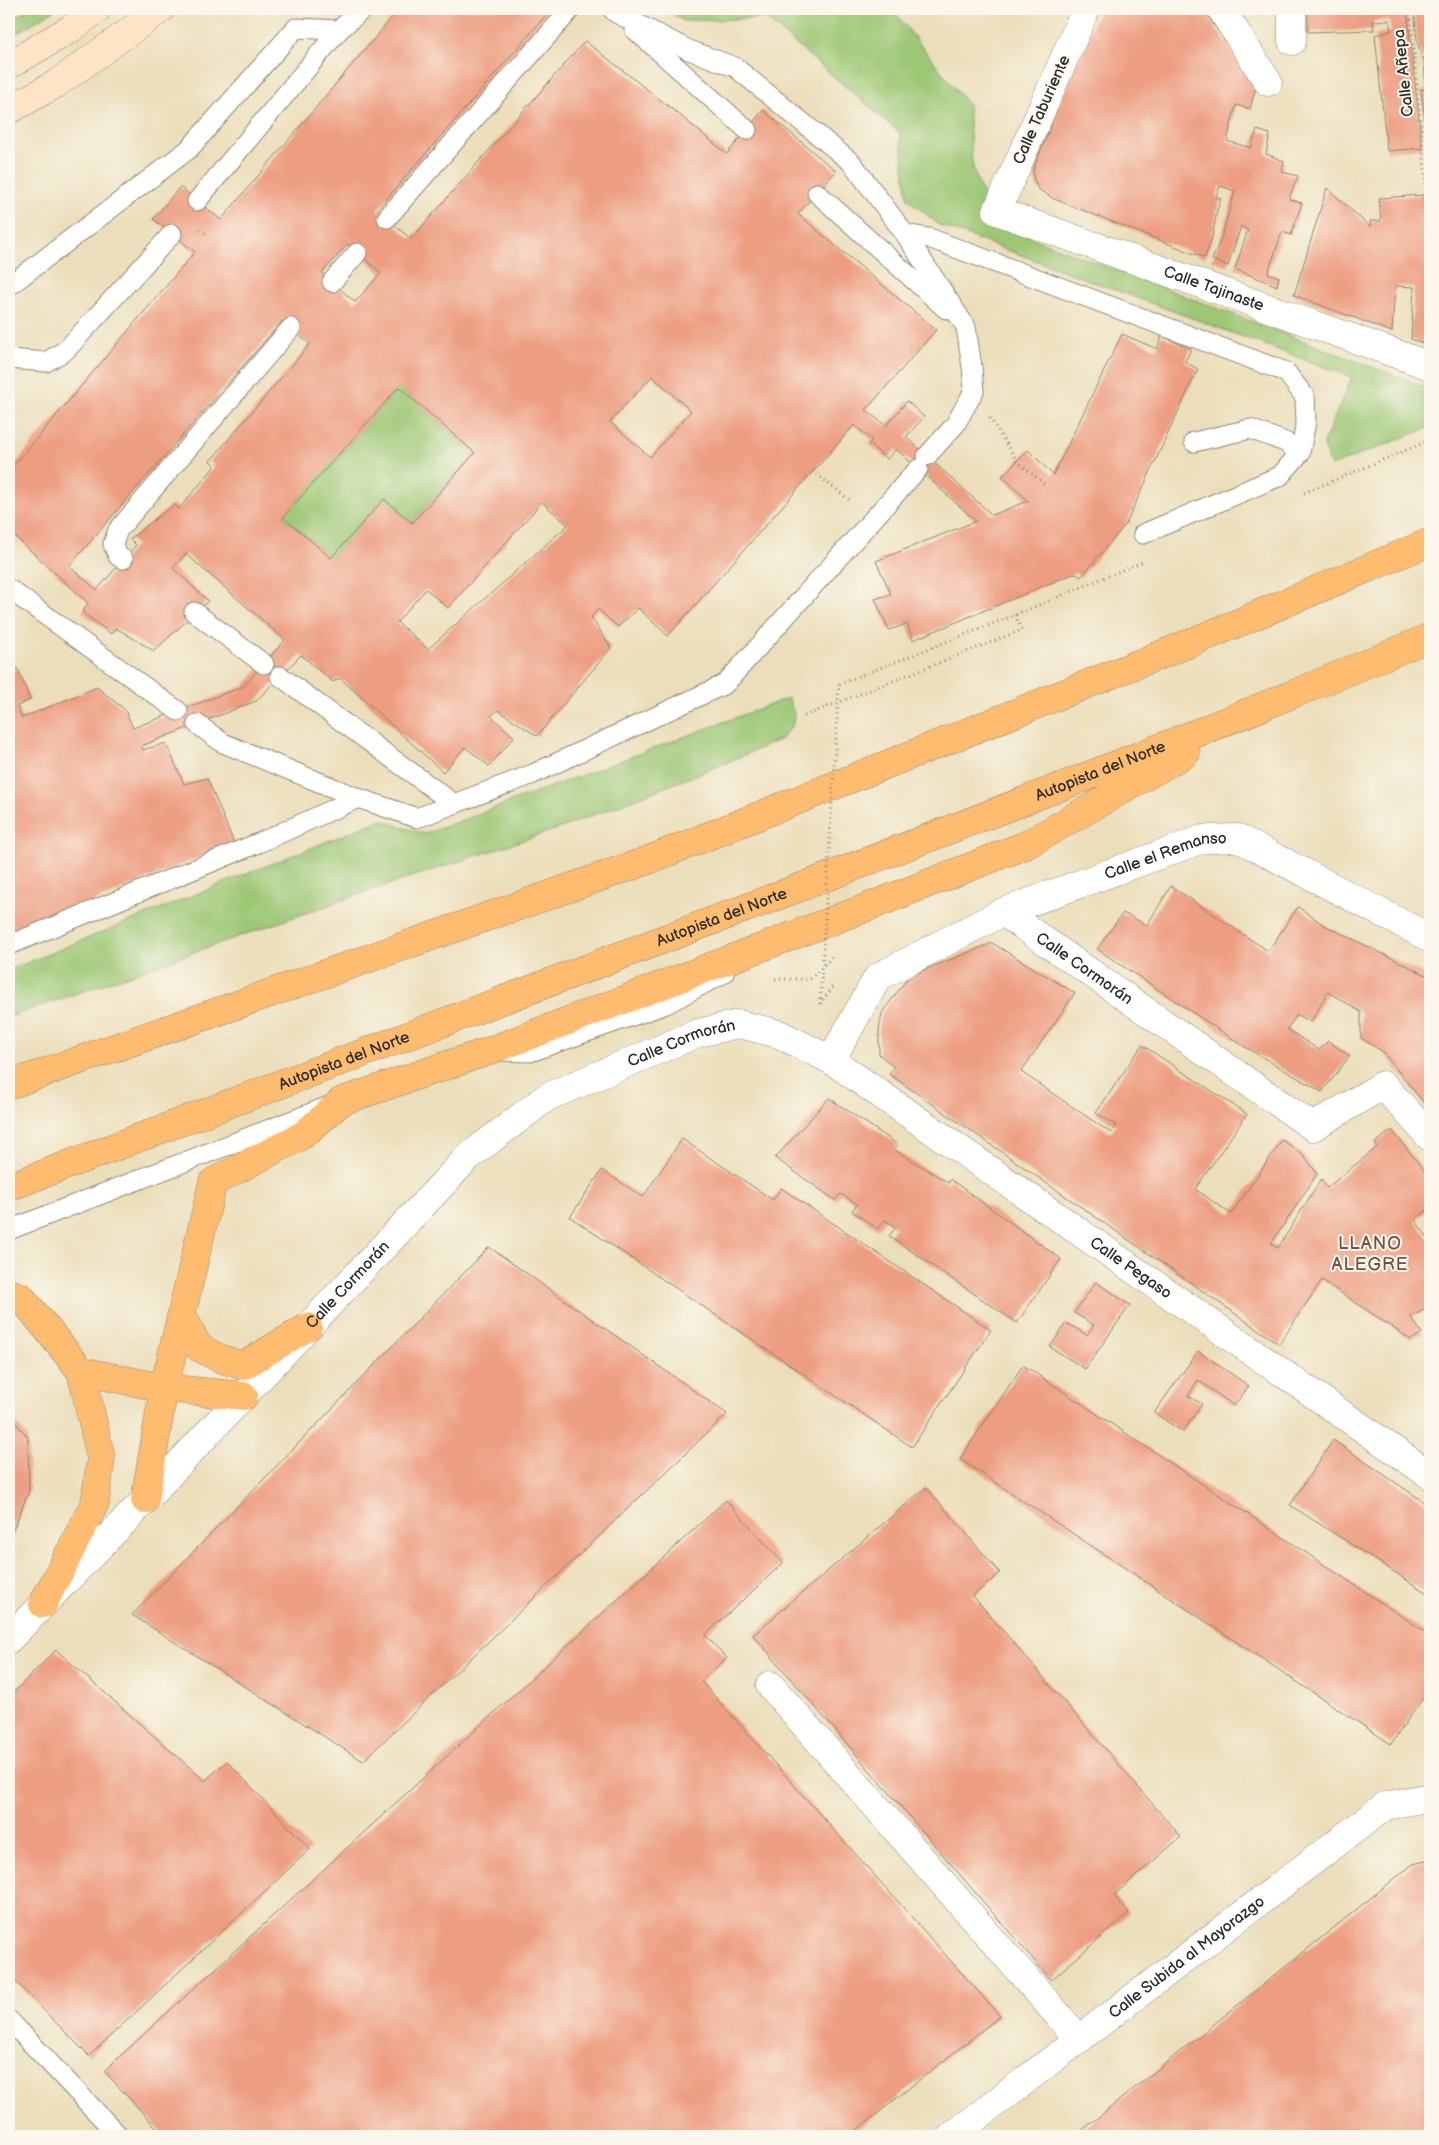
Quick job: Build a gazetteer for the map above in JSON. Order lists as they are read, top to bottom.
{
  "streets": {
    "highway": ["Autopista del Norte"],
    "street": [
      "Calle Taburiente",
      "Calle Tajinaste",
      "Calle el Remanso",
      "Calle Cormorán",
      "Calle Pegaso",
      "Calle Subida al Mayorazgo"
    ],
    "path": ["Calle Añepa"]
  },
  "crossings": [
    ["Calle Taburiente", "Calle Tajinaste"],
    ["Calle el Remanso", "Calle Cormorán"],
    ["Calle Cormorán", "Calle Pegaso"]
  ],
  "districts": ["LLANO ALEGRE"]
}
